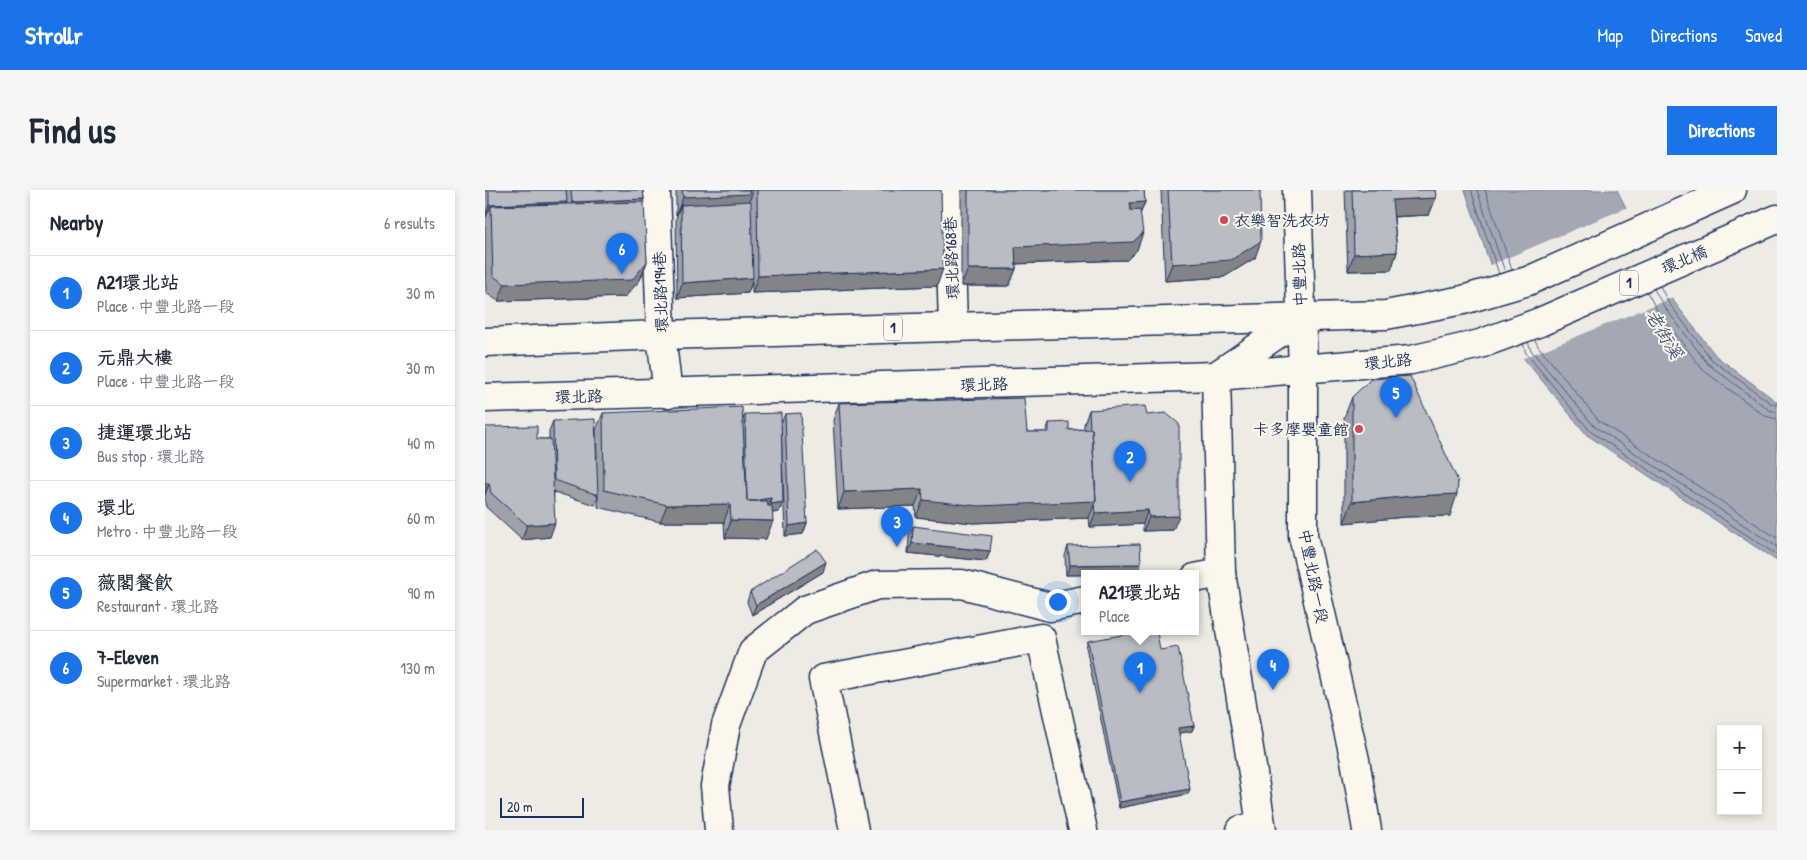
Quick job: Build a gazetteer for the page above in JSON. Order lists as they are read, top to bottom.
{
  "streets": {
    "main road": [
      "環北路168巷",
      "環北橋",
      "中豐北路",
      "1",
      "環北路194巷",
      "環北路",
      "中豐北路一段"
    ]
  },
  "crossings": [
    ["環北路168巷", "1"],
    ["環北橋", "環北路"],
    ["中豐北路", "1"],
    ["中豐北路", "環北路"],
    ["中豐北路", "中豐北路一段"],
    ["1", "環北路194巷"],
    ["1", "中豐北路一段"],
    ["環北路194巷", "環北路"],
    ["環北路", "中豐北路一段"]
  ],
  "water": ["老街溪"],
  "places": ["衣樂智洗衣坊", "卡多摩嬰童館"],
  "scale_bar": "20 m",
  "page": {
    "header": "Strollr",
    "nav": ["Map", "Directions", "Saved"],
    "buttons": "Directions",
    "title": "Find us",
    "heading": ["Nearby", "6 results"],
    "pins": [
      "6",
      "5",
      "2",
      "3",
      "4",
      "1"
    ],
    "list": [
      {
        "mark": "1",
        "name": "A21環北站",
        "note": "Place · 中豐北路一段",
        "value": "30 m"
      },
      {
        "mark": "2",
        "name": "元鼎大樓",
        "note": "Place · 中豐北路一段",
        "value": "30 m"
      },
      {
        "mark": "3",
        "name": "捷運環北站",
        "note": "Bus stop · 環北路",
        "value": "40 m"
      },
      {
        "mark": "4",
        "name": "環北",
        "note": "Metro · 中豐北路一段",
        "value": "60 m"
      },
      {
        "mark": "5",
        "name": "薇閣餐飲",
        "note": "Restaurant · 環北路",
        "value": "90 m"
      },
      {
        "mark": "6",
        "name": "7-Eleven",
        "note": "Supermarket · 環北路",
        "value": "130 m"
      }
    ],
    "popup": ["A21環北站", "Place"],
    "map_buttons": ["+", "−"],
    "scale": "20 m"
  }
}
